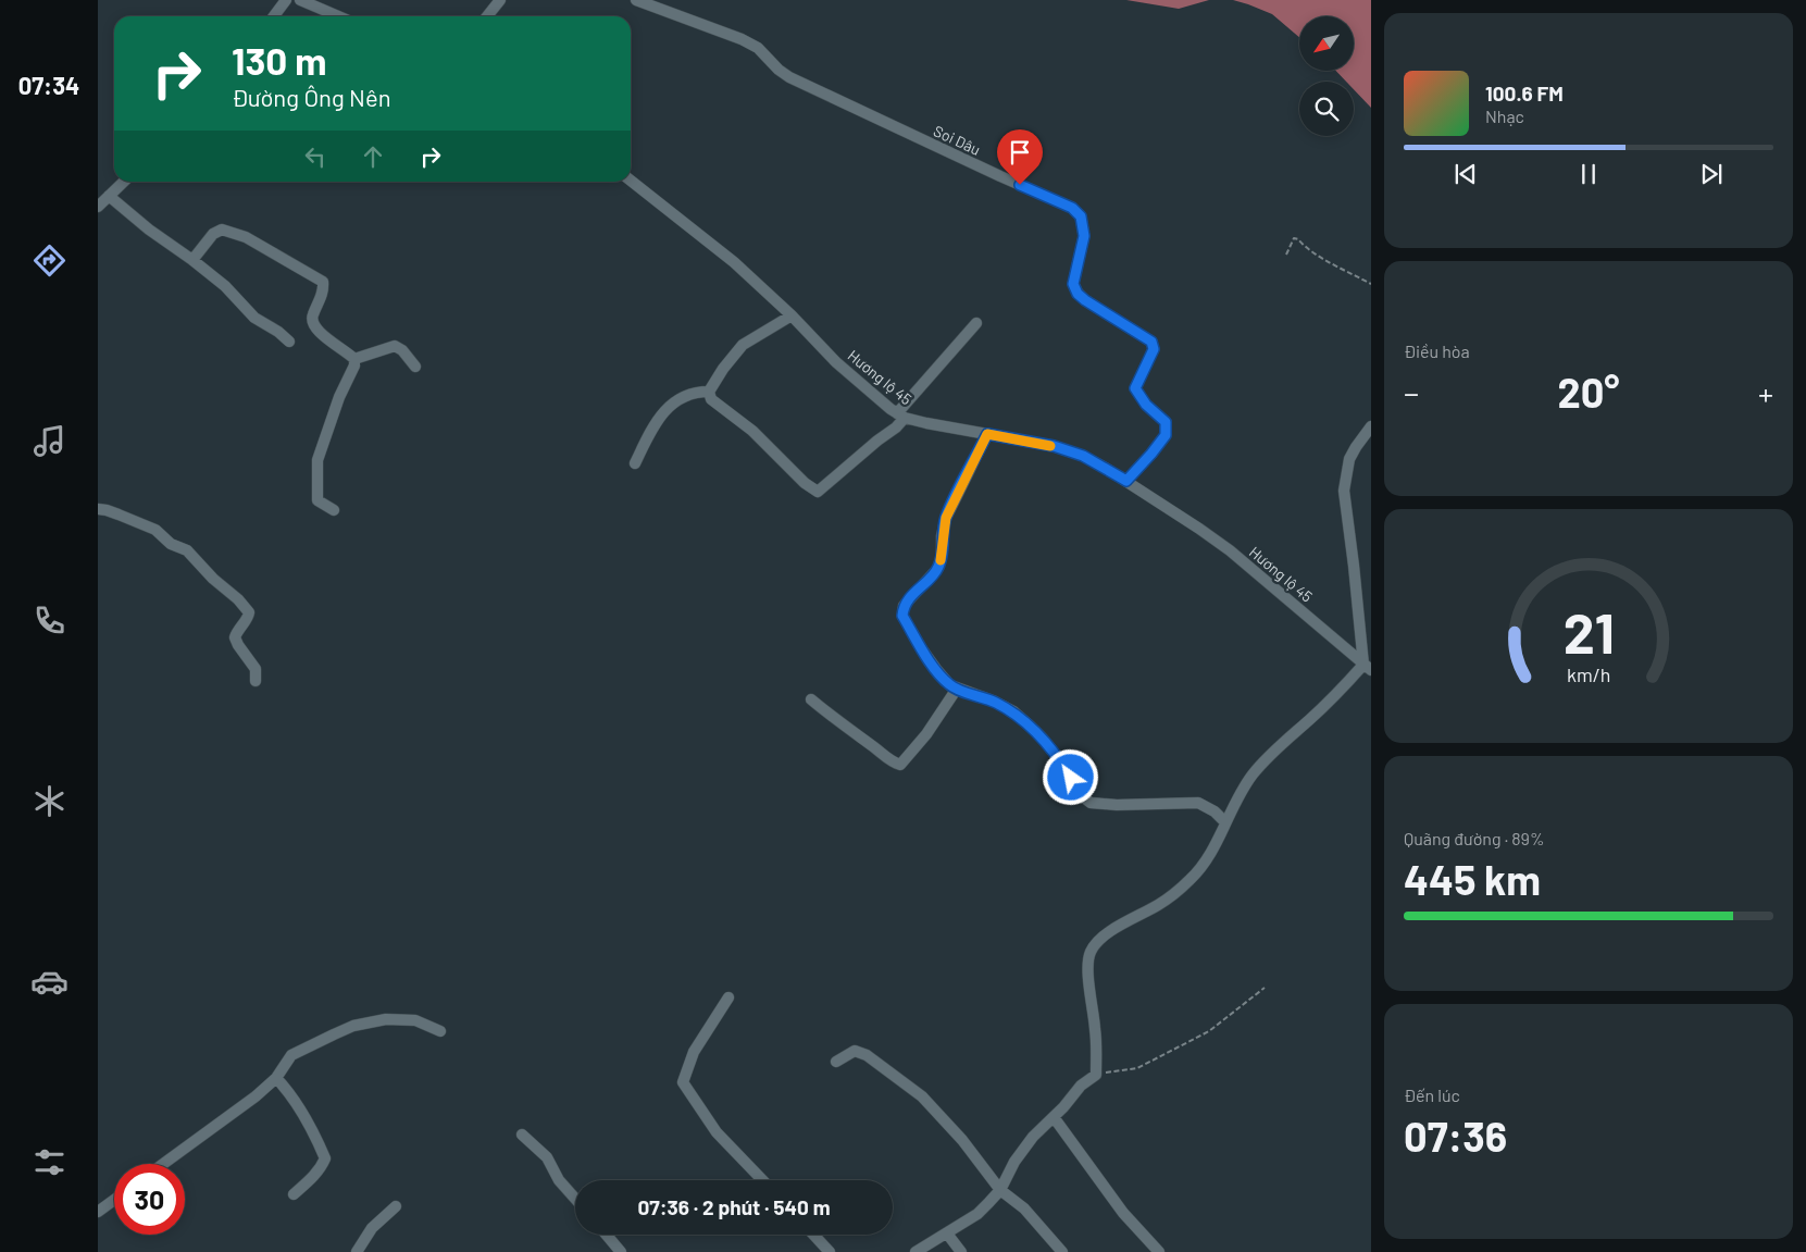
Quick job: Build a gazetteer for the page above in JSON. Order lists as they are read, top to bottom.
{
  "streets": {
    "street": ["Soi Dâu", "Hương lộ 45"]
  },
  "crossings": [
    ["Soi Dâu", "Hương lộ 45"]
  ],
  "north": "bottom left",
  "page": {
    "tabs": "07:34",
    "turn": ["130 m", "Đường Ông Nên"],
    "song": ["100.6 FM", "Nhạc"],
    "tile": [
      "Điều hòa",
      ["Quãng đường · 89%", "445 km"],
      ["Đến lúc", "07:36"]
    ],
    "heat": ["−", "20°", "+"],
    "limit": "30",
    "trip": "07:36 · 2 phút · 540 m",
    "gauge": ["21", "km/h"]
  }
}
